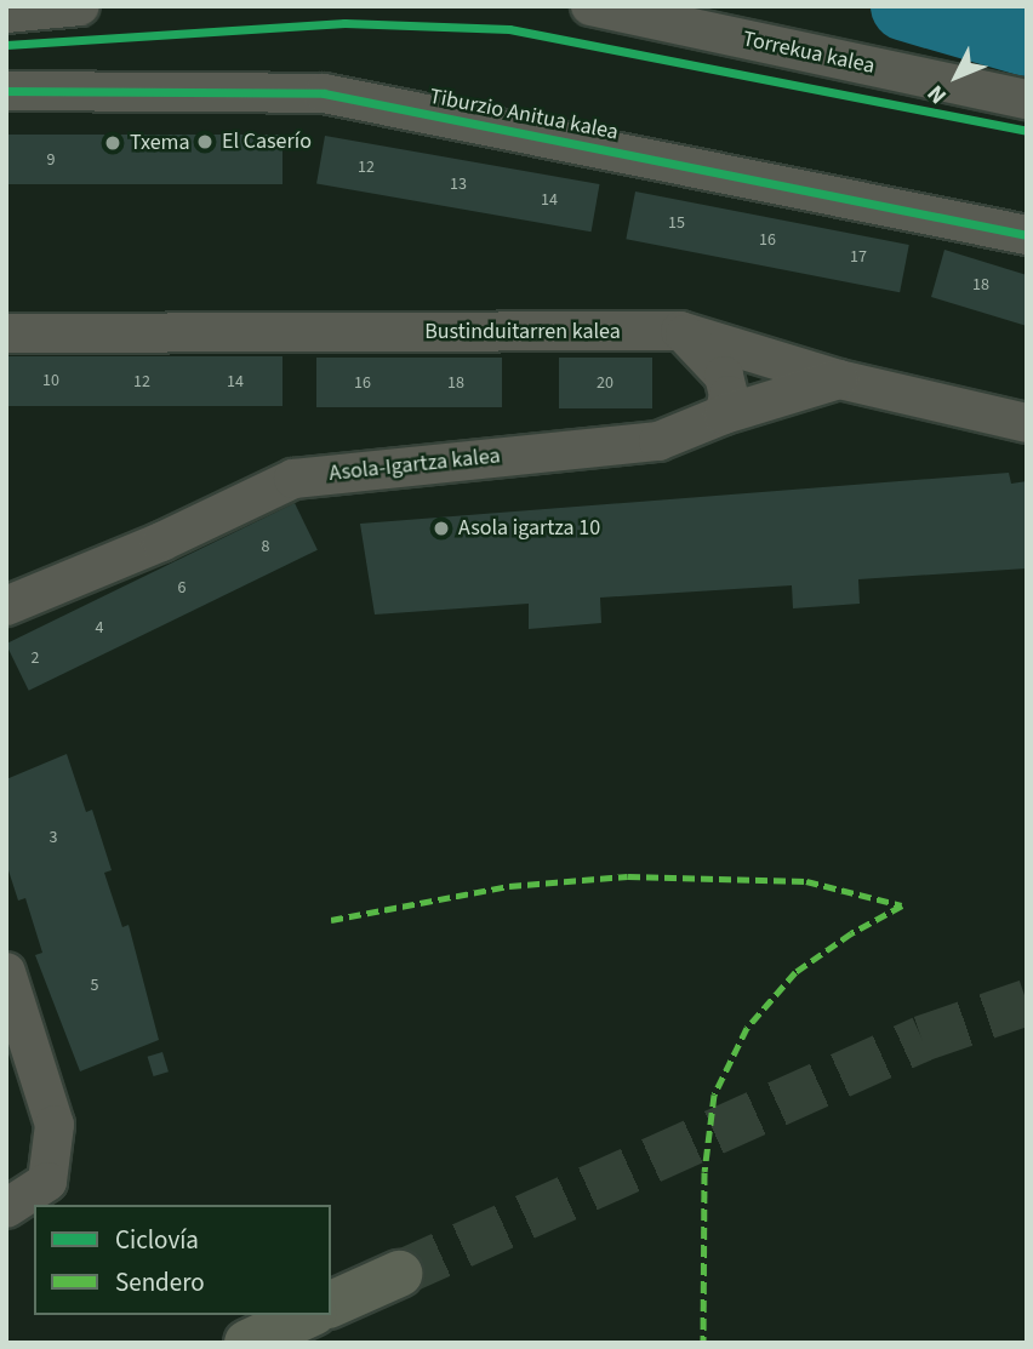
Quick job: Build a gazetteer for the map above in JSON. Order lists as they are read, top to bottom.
{
  "streets": {
    "street": [
      "Torrekua kalea",
      "Tiburzio Anitua kalea",
      "Bustinduitarren kalea",
      "Asola-Igartza kalea"
    ]
  },
  "crossings": [
    ["Bustinduitarren kalea", "Asola-Igartza kalea"]
  ],
  "places": ["El Caserío", "Txema", "Asola igartza 10"],
  "house_numbers": [
    "9",
    "12",
    "13",
    "14",
    "15",
    "16",
    "17",
    "18",
    "10",
    "12",
    "14",
    "16",
    "18",
    "20",
    "8",
    "6",
    "4",
    "2",
    "3",
    "5"
  ],
  "legend": ["Ciclovía", "Sendero"],
  "north": "bottom left"
}
